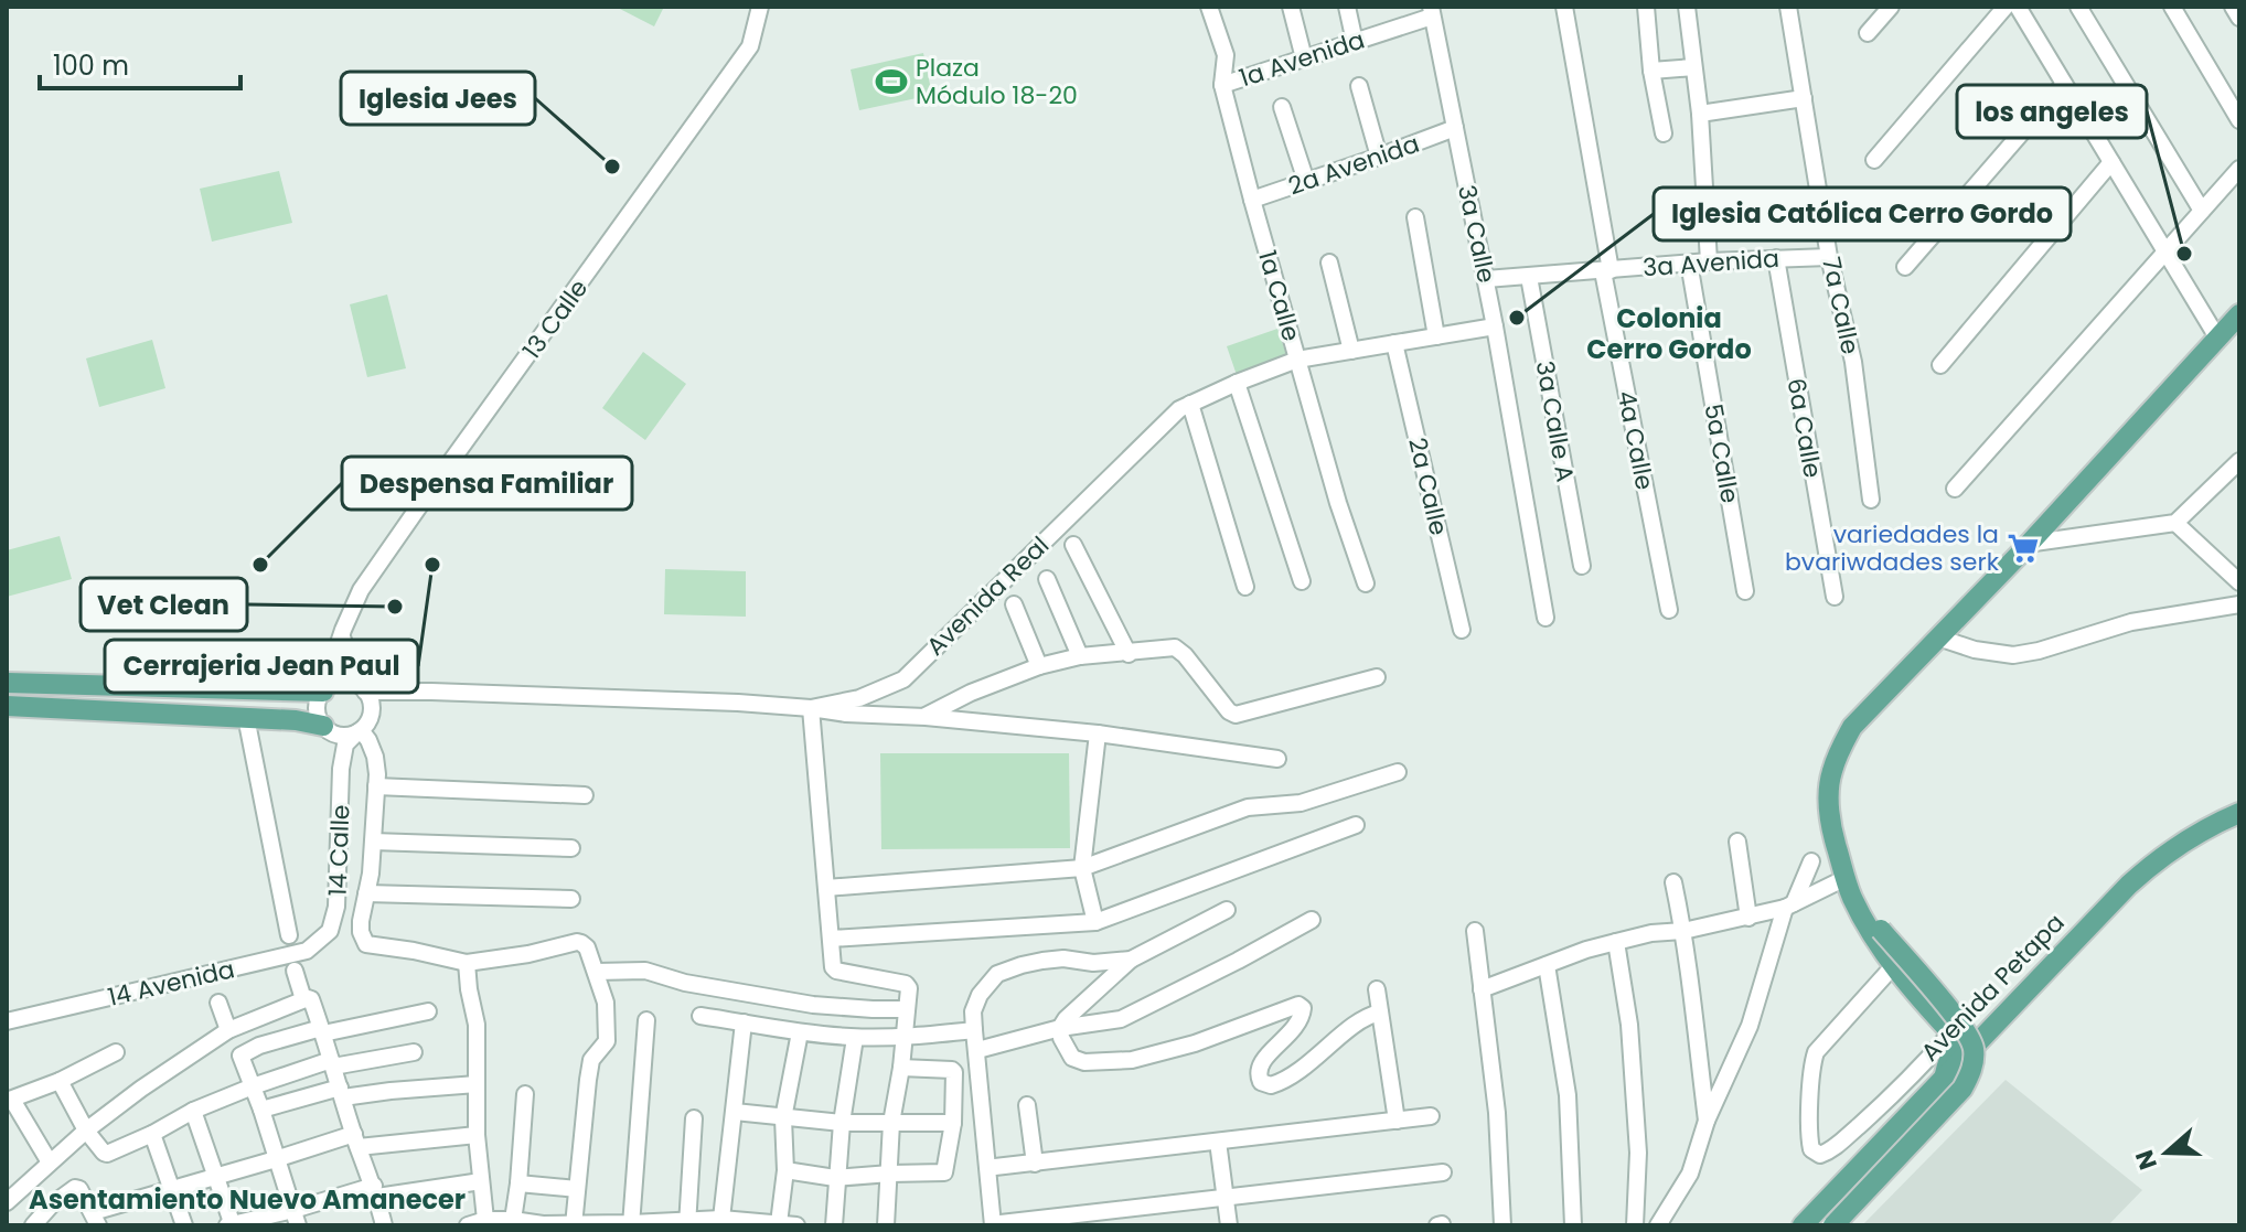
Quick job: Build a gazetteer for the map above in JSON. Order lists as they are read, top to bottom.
{
  "streets": {
    "main road": ["Avenida Petapa"],
    "street": [
      "1a Avenida",
      "2a Avenida",
      "3a Calle",
      "3a Avenida",
      "1a Calle",
      "7a Calle",
      "13 Calle",
      "3a Calle A",
      "6a Calle",
      "4a Calle",
      "5a Calle",
      "2a Calle",
      "Avenida Real",
      "14 Calle",
      "14 Avenida"
    ]
  },
  "crossings": [
    ["1a Avenida", "3a Calle"],
    ["1a Avenida", "1a Calle"],
    ["2a Avenida", "3a Calle"],
    ["2a Avenida", "1a Calle"],
    ["3a Calle", "3a Avenida"],
    ["3a Calle", "Avenida Real"],
    ["3a Avenida", "7a Calle"],
    ["3a Avenida", "3a Calle A"],
    ["3a Avenida", "6a Calle"],
    ["3a Avenida", "4a Calle"],
    ["3a Avenida", "5a Calle"],
    ["1a Calle", "Avenida Real"],
    ["13 Calle", "Avenida Real"],
    ["13 Calle", "14 Calle"],
    ["2a Calle", "Avenida Real"],
    ["Avenida Real", "14 Calle"],
    ["14 Calle", "14 Avenida"]
  ],
  "districts": ["Colonia Cerro Gordo", "Asentamiento Nuevo Amanecer"],
  "places": {
    "sports": ["Plaza Módulo 18-20"],
    "other": [
      "Iglesia Jees",
      "los angeles",
      "Iglesia Católica Cerro Gordo",
      "Despensa Familiar",
      "Cerrajeria Jean Paul",
      "Vet Clean"
    ],
    "supermarket": ["variedades la bvariwdades serk"]
  },
  "scale_bar": "100 m",
  "north": "left"
}
